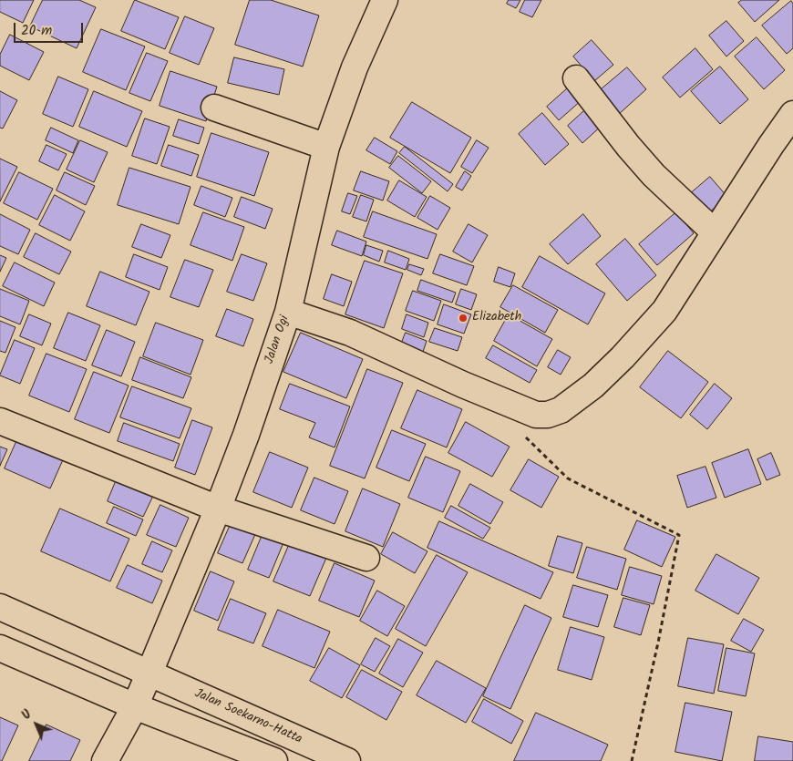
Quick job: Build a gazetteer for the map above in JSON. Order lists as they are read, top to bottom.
{
  "streets": {
    "main road": ["Jalan Ogi", "Jalan Soekarno-Hatta"]
  },
  "crossings": [
    ["Jalan Ogi", "Jalan Soekarno-Hatta"]
  ],
  "places": ["Elizabeth"],
  "scale_bar": "20 m",
  "north": "top left"
}
